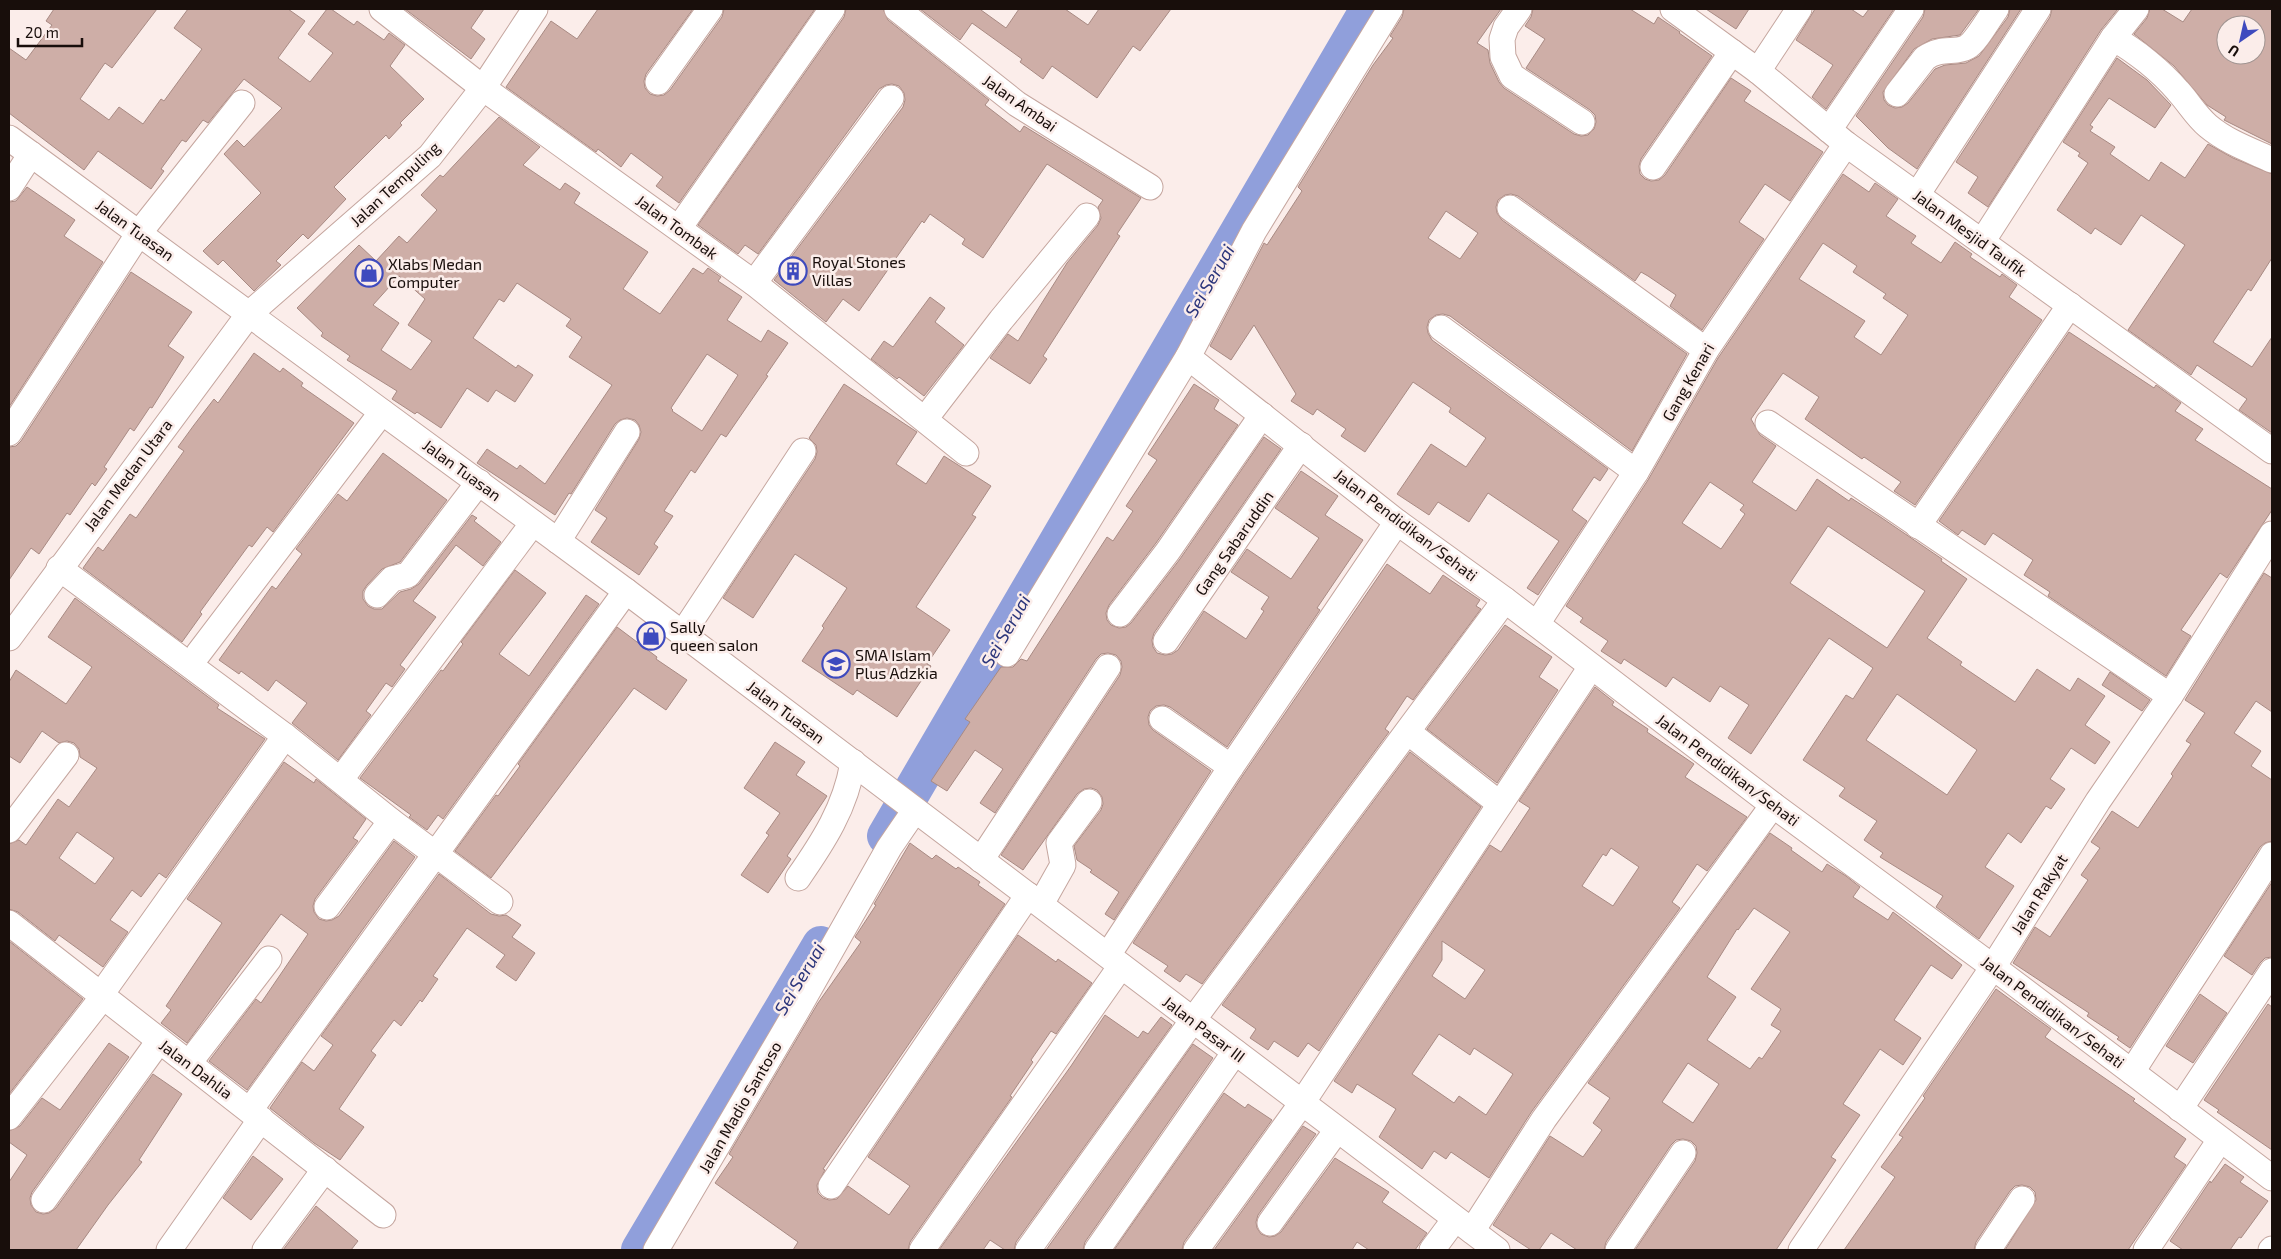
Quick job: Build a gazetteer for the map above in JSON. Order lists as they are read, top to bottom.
{
  "streets": {
    "street": [
      "Jalan Ambai",
      "Jalan Tempuling",
      "Jalan Tombak",
      "Jalan Tuasan",
      "Jalan Mesjid Taufik",
      "Gang Kenari",
      "Jalan Medan Utara",
      "Jalan Pendidikan/Sehati",
      "Gang Sabaruddin",
      "Jalan Rakyat",
      "Jalan Pasar III",
      "Jalan Dahlia",
      "Jalan Madio Santoso"
    ]
  },
  "crossings": [
    ["Jalan Tempuling", "Jalan Tombak"],
    ["Jalan Tempuling", "Jalan Tuasan"],
    ["Jalan Tempuling", "Jalan Medan Utara"],
    ["Jalan Tuasan", "Jalan Medan Utara"],
    ["Jalan Tuasan", "Jalan Pasar III"],
    ["Jalan Tuasan", "Jalan Madio Santoso"],
    ["Jalan Mesjid Taufik", "Gang Kenari"],
    ["Gang Kenari", "Jalan Pendidikan/Sehati"],
    ["Jalan Pendidikan/Sehati", "Gang Sabaruddin"],
    ["Jalan Pendidikan/Sehati", "Jalan Rakyat"],
    ["Jalan Pasar III", "Jalan Madio Santoso"]
  ],
  "water": ["Sei Seruai"],
  "places": {
    "building": ["Royal Stones Villas"],
    "shop": ["Xlabs Medan Computer", "Sally queen salon"],
    "school or university": ["SMA Islam Plus Adzkia"]
  },
  "scale_bar": "20 m",
  "north": "bottom left"
}
